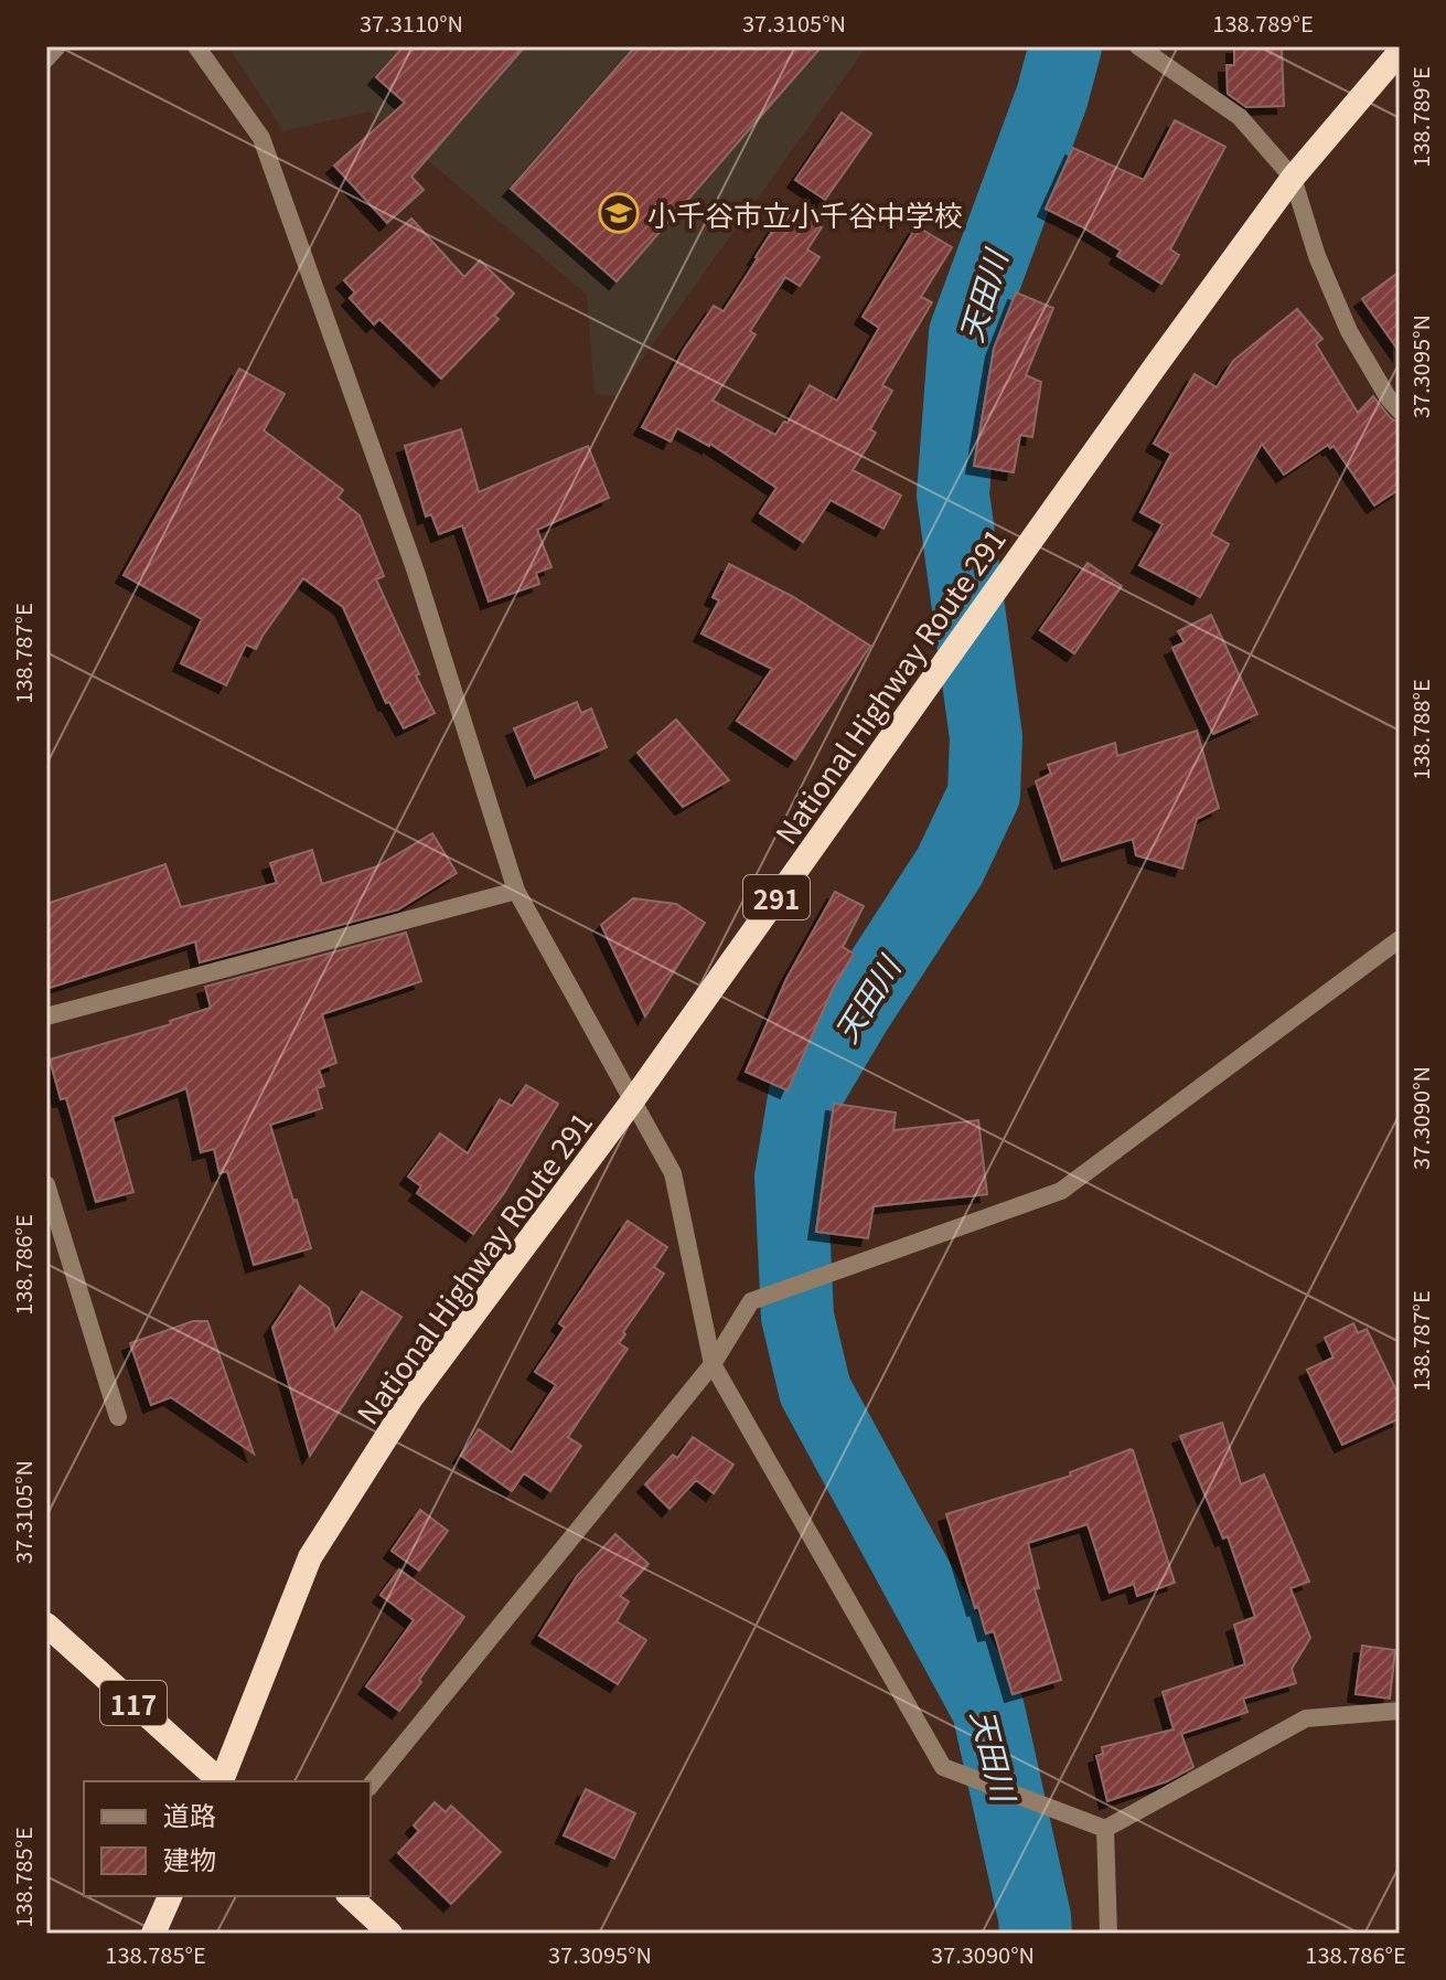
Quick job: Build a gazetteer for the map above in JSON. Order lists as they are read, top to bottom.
{
  "streets": {
    "highway": ["National Highway Route 291", "291", "117"]
  },
  "water": ["天田川"],
  "places": {
    "school or university": ["小千谷市立小千谷中学校"]
  },
  "legend": ["道路", "建物"],
  "coordinates": [
    "37.3110°N",
    "37.3105°N",
    "138.789°E",
    "37.3095°N",
    "138.787°E",
    "138.788°E",
    "37.3090°N",
    "138.786°E",
    "138.785°E"
  ]
}
